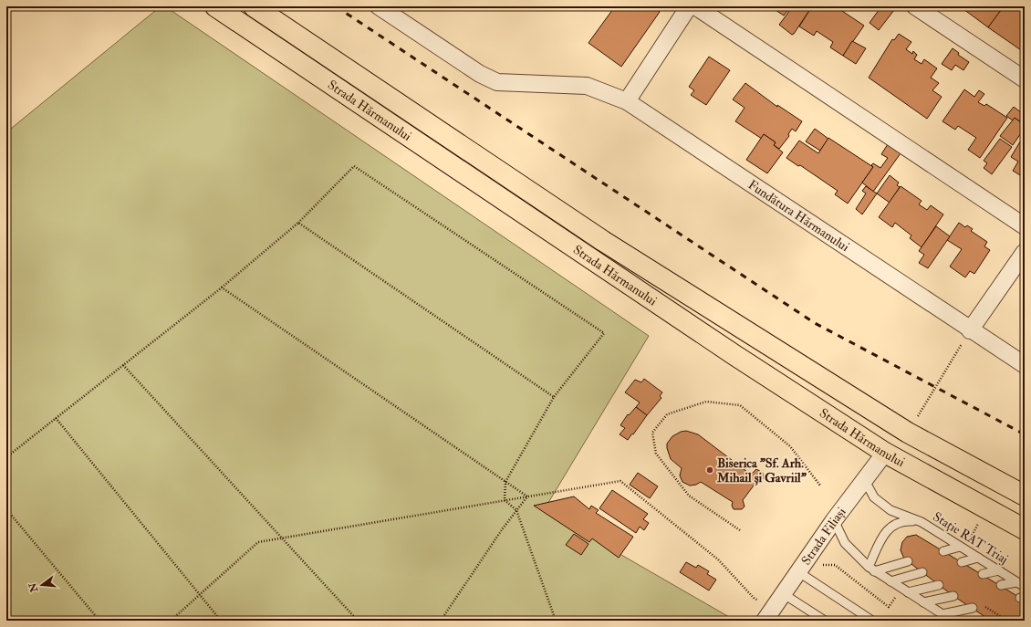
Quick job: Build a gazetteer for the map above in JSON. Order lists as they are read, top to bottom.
{
  "streets": {
    "main road": ["Strada Hărmanului"],
    "street": ["Fundătura Hărmanului", "Strada Filiași"],
    "lane": ["Stație RAT Triaj"]
  },
  "crossings": [
    ["Strada Hărmanului", "Strada Filiași"],
    ["Strada Filiași", "Stație RAT Triaj"]
  ],
  "places": ["Biserica \"Sf. Arh. Mihail și Gavriil\""],
  "north": "left"
}
